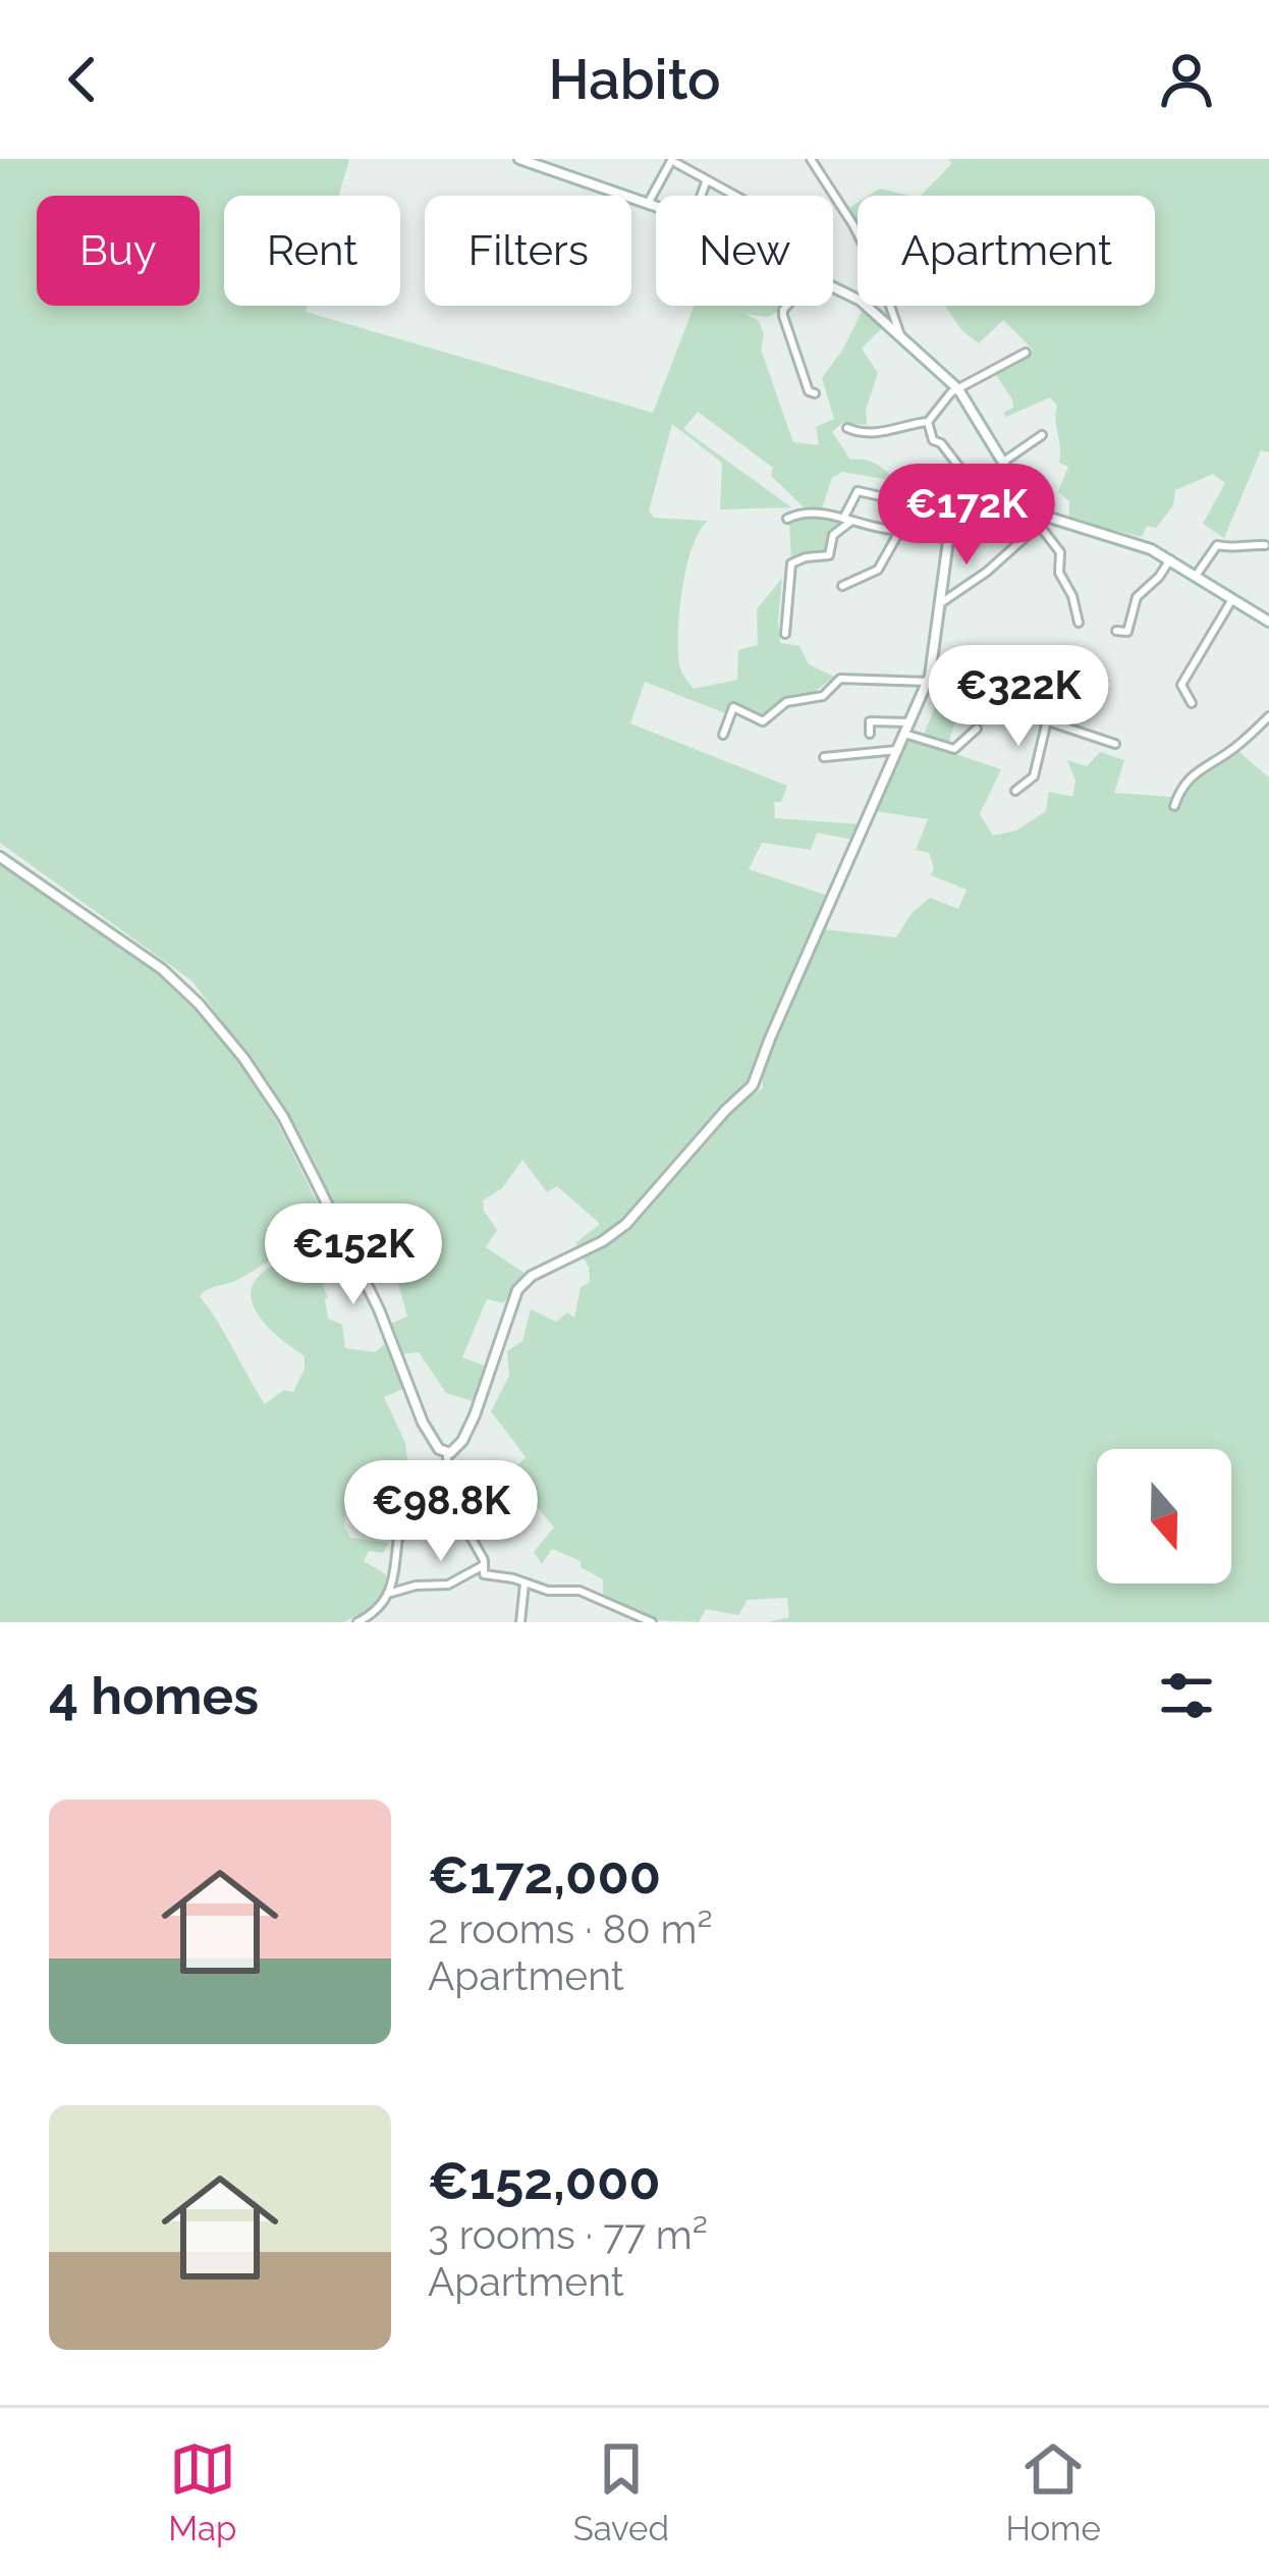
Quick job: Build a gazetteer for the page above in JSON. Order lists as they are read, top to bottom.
{
  "north": "bottom",
  "page": {
    "header": "Habito",
    "chip": [
      "Buy",
      "Rent",
      "Filters",
      "New",
      "Apartment"
    ],
    "price": [
      "€172K",
      "€322K",
      "€152K",
      "€98.8K"
    ],
    "heading": "4 homes",
    "list": [
      {
        "name": "€172,000",
        "note": "2 rooms · 80 m² · Apartment"
      },
      {
        "name": "€152,000",
        "note": "3 rooms · 77 m² · Apartment"
      }
    ],
    "tabs": ["Map", "Saved", "Home"]
  }
}
